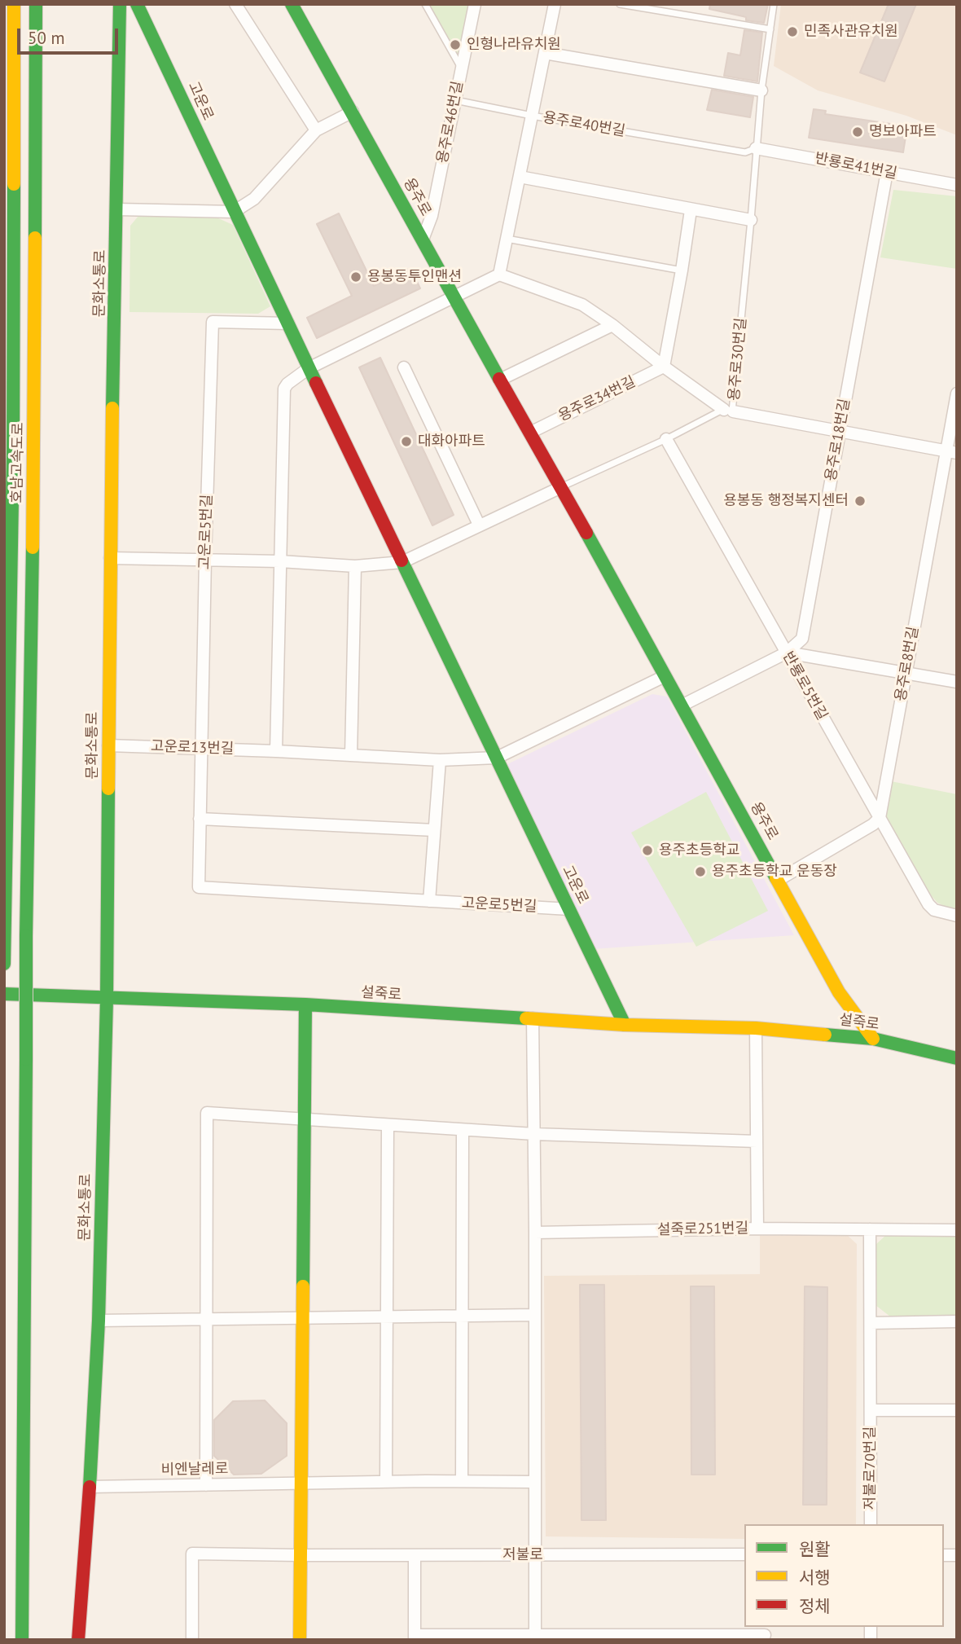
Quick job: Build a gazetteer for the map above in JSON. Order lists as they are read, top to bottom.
{
  "streets": {
    "main road": [
      "고운로",
      "용주로",
      "문화소통로",
      "호남고속도로",
      "설죽로"
    ],
    "street": [
      "용주로46번길",
      "용주로40번길",
      "반룡로41번길",
      "용주로34번길",
      "용주로18번길",
      "고운로5번길",
      "용주로8번길",
      "반룡로5번길",
      "고운로13번길",
      "설죽로251번길",
      "저불로70번길",
      "비엔날레로",
      "저불로"
    ],
    "lane": ["용주로30번길"]
  },
  "crossings": [
    ["고운로", "고운로5번길"],
    ["고운로", "고운로13번길"],
    ["고운로", "설죽로"],
    ["용주로46번길", "용주로40번길"],
    ["용주로46번길", "용주로"],
    ["용주로40번길", "반룡로41번길"],
    ["용주로40번길", "용주로30번길"],
    ["반룡로41번길", "용주로30번길"],
    ["반룡로41번길", "용주로18번길"],
    ["용주로", "용주로30번길"],
    ["용주로", "용주로34번길"],
    ["용주로", "용주로18번길"],
    ["용주로", "설죽로"],
    ["문화소통로", "고운로13번길"],
    ["문화소통로", "설죽로"],
    ["문화소통로", "비엔날레로"],
    ["용주로30번길", "반룡로5번길"],
    ["용주로18번길", "반룡로5번길"],
    ["고운로5번길", "고운로13번길"],
    ["용주로8번길", "반룡로5번길"],
    ["설죽로251번길", "저불로70번길"]
  ],
  "places": [
    "민족사관유치원",
    "인형나라유치원",
    "명보아파트",
    "용봉동투인맨션",
    "대화아파트",
    "용봉동 행정복지센터",
    "용주초등학교",
    "용주초등학교 운동장"
  ],
  "legend": ["원활", "서행", "정체"],
  "scale_bar": "50 m"
}
